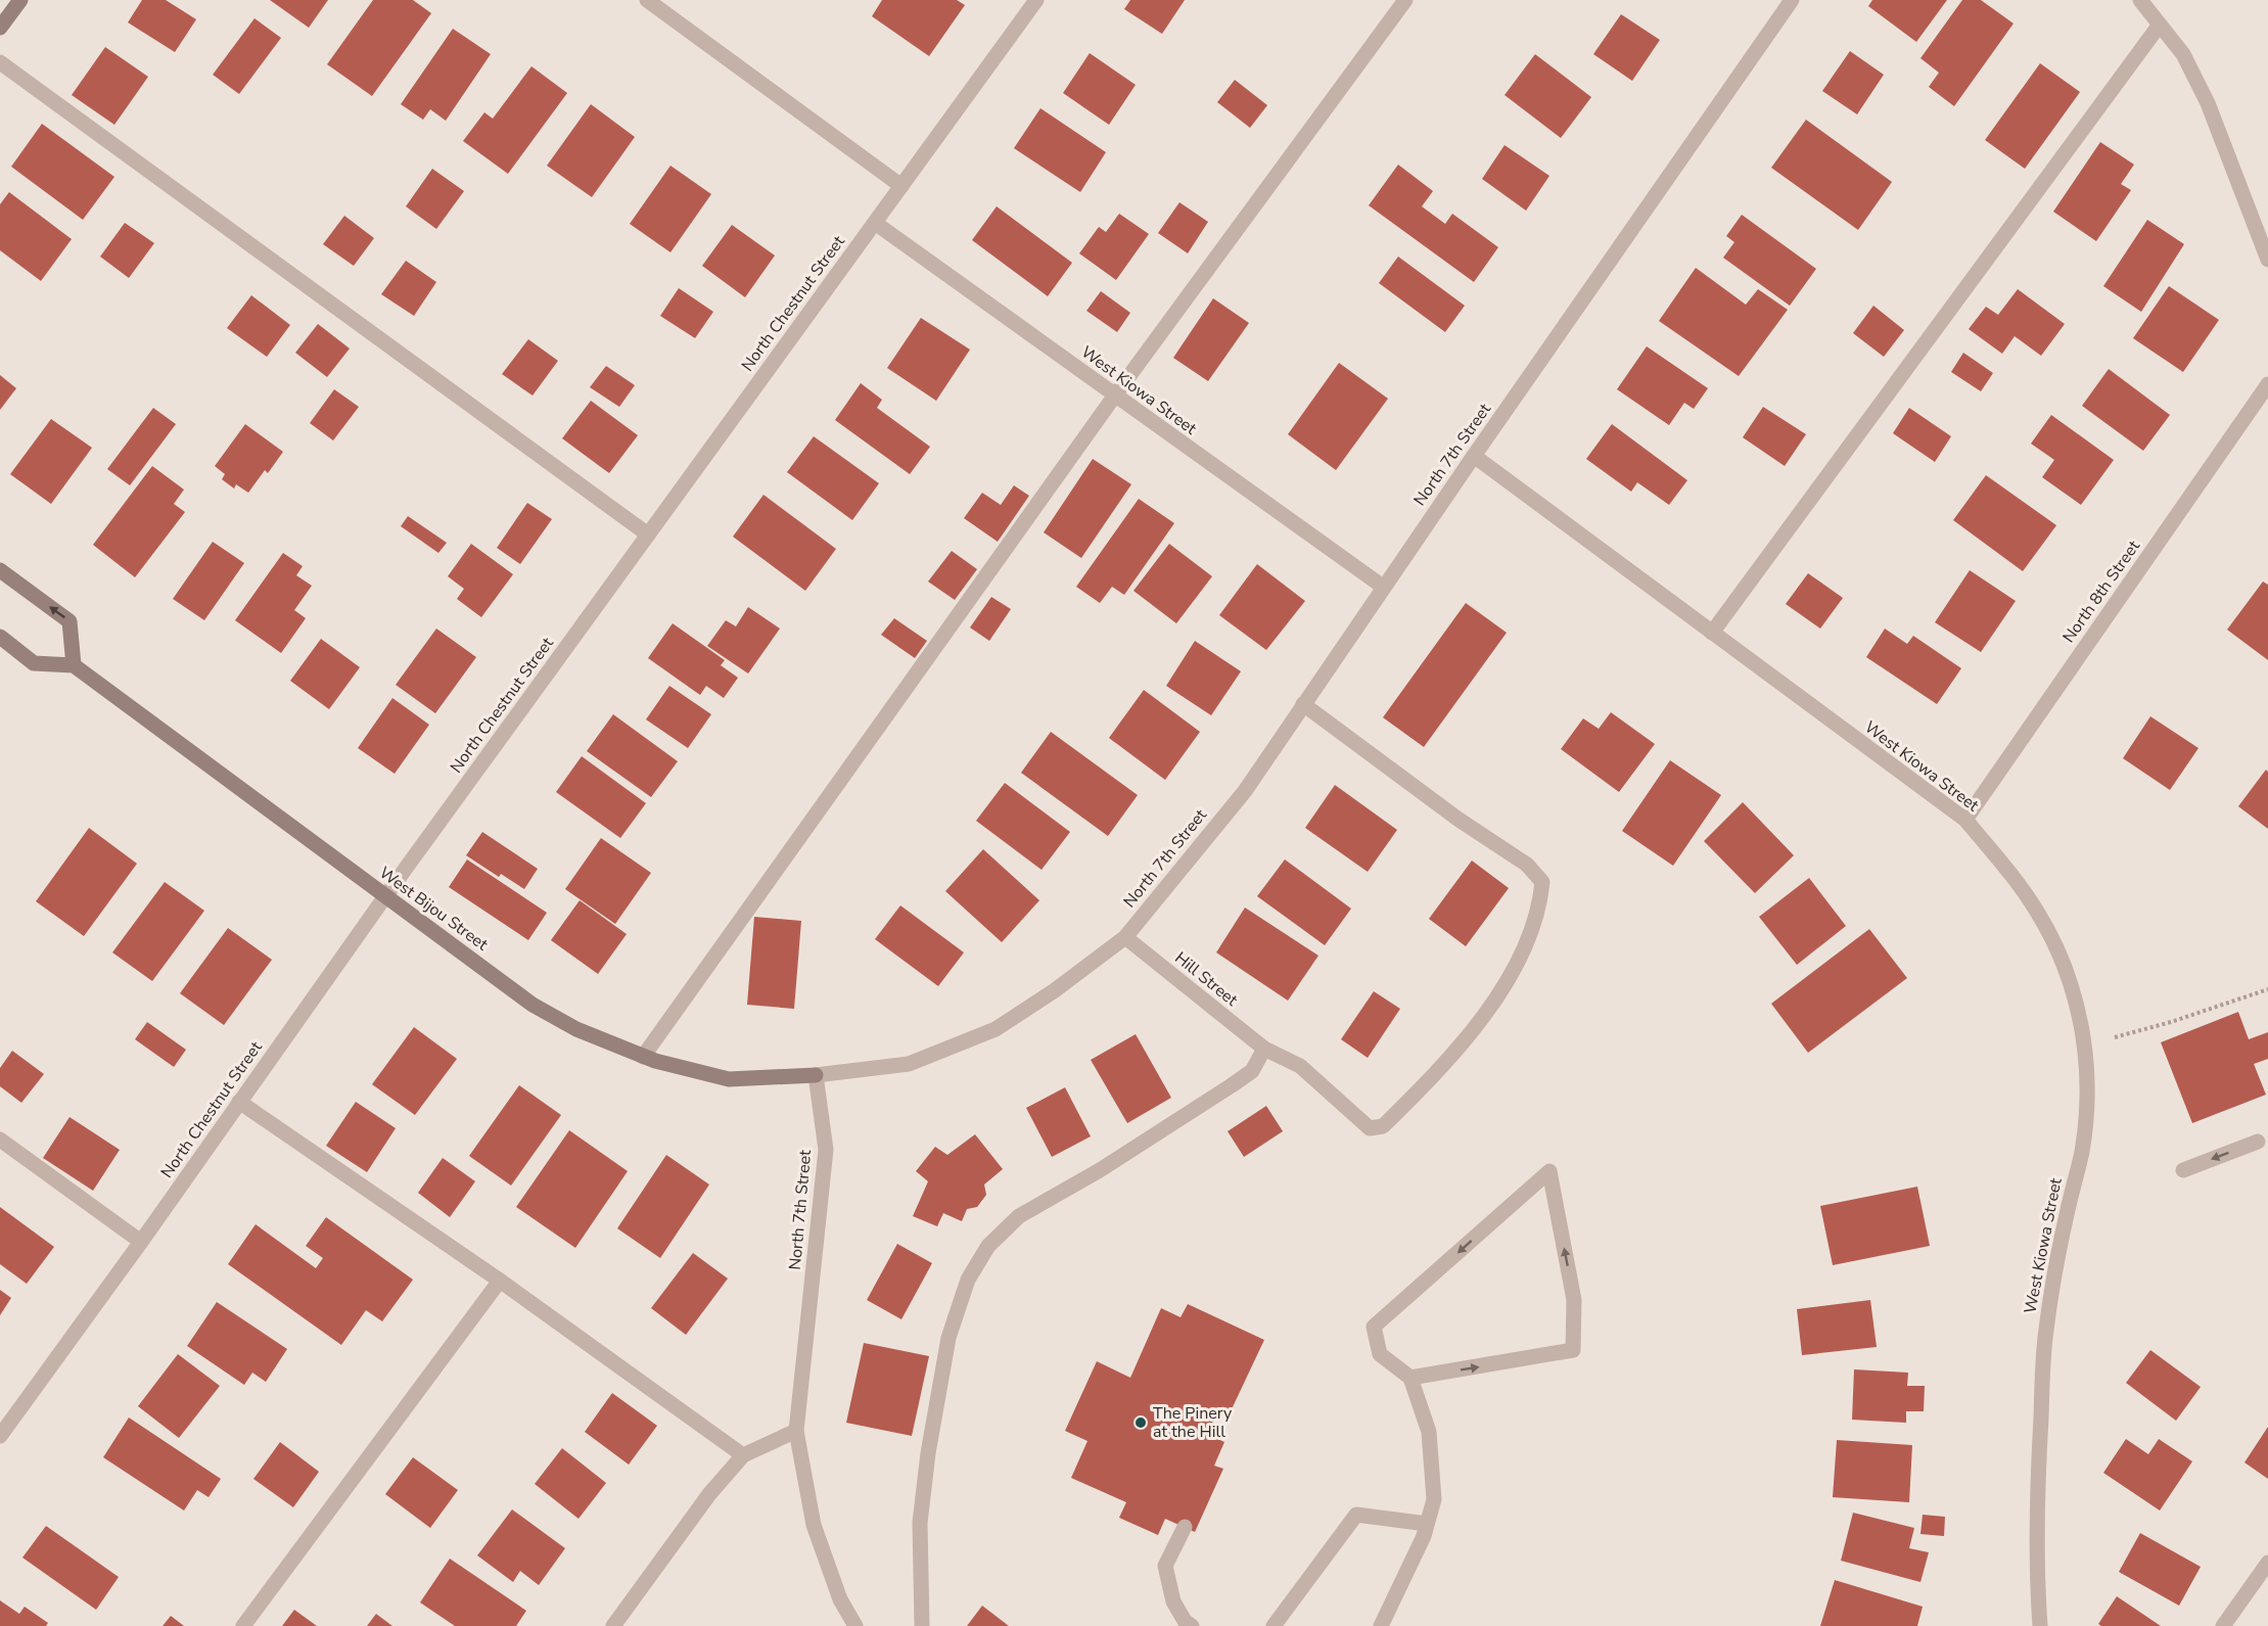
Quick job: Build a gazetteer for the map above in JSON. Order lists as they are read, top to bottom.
{
  "streets": {
    "main road": ["West Bijou Street"],
    "street": [
      "North Chestnut Street",
      "West Kiowa Street",
      "North 7th Street",
      "North 8th Street",
      "Hill Street"
    ]
  },
  "crossings": [
    ["North Chestnut Street", "West Kiowa Street"],
    ["North Chestnut Street", "West Bijou Street"],
    ["West Kiowa Street", "North 7th Street"],
    ["West Kiowa Street", "North 8th Street"],
    ["North 7th Street", "West Bijou Street"],
    ["North 7th Street", "Hill Street"]
  ],
  "places": ["The Pinery at the Hill"]
}
